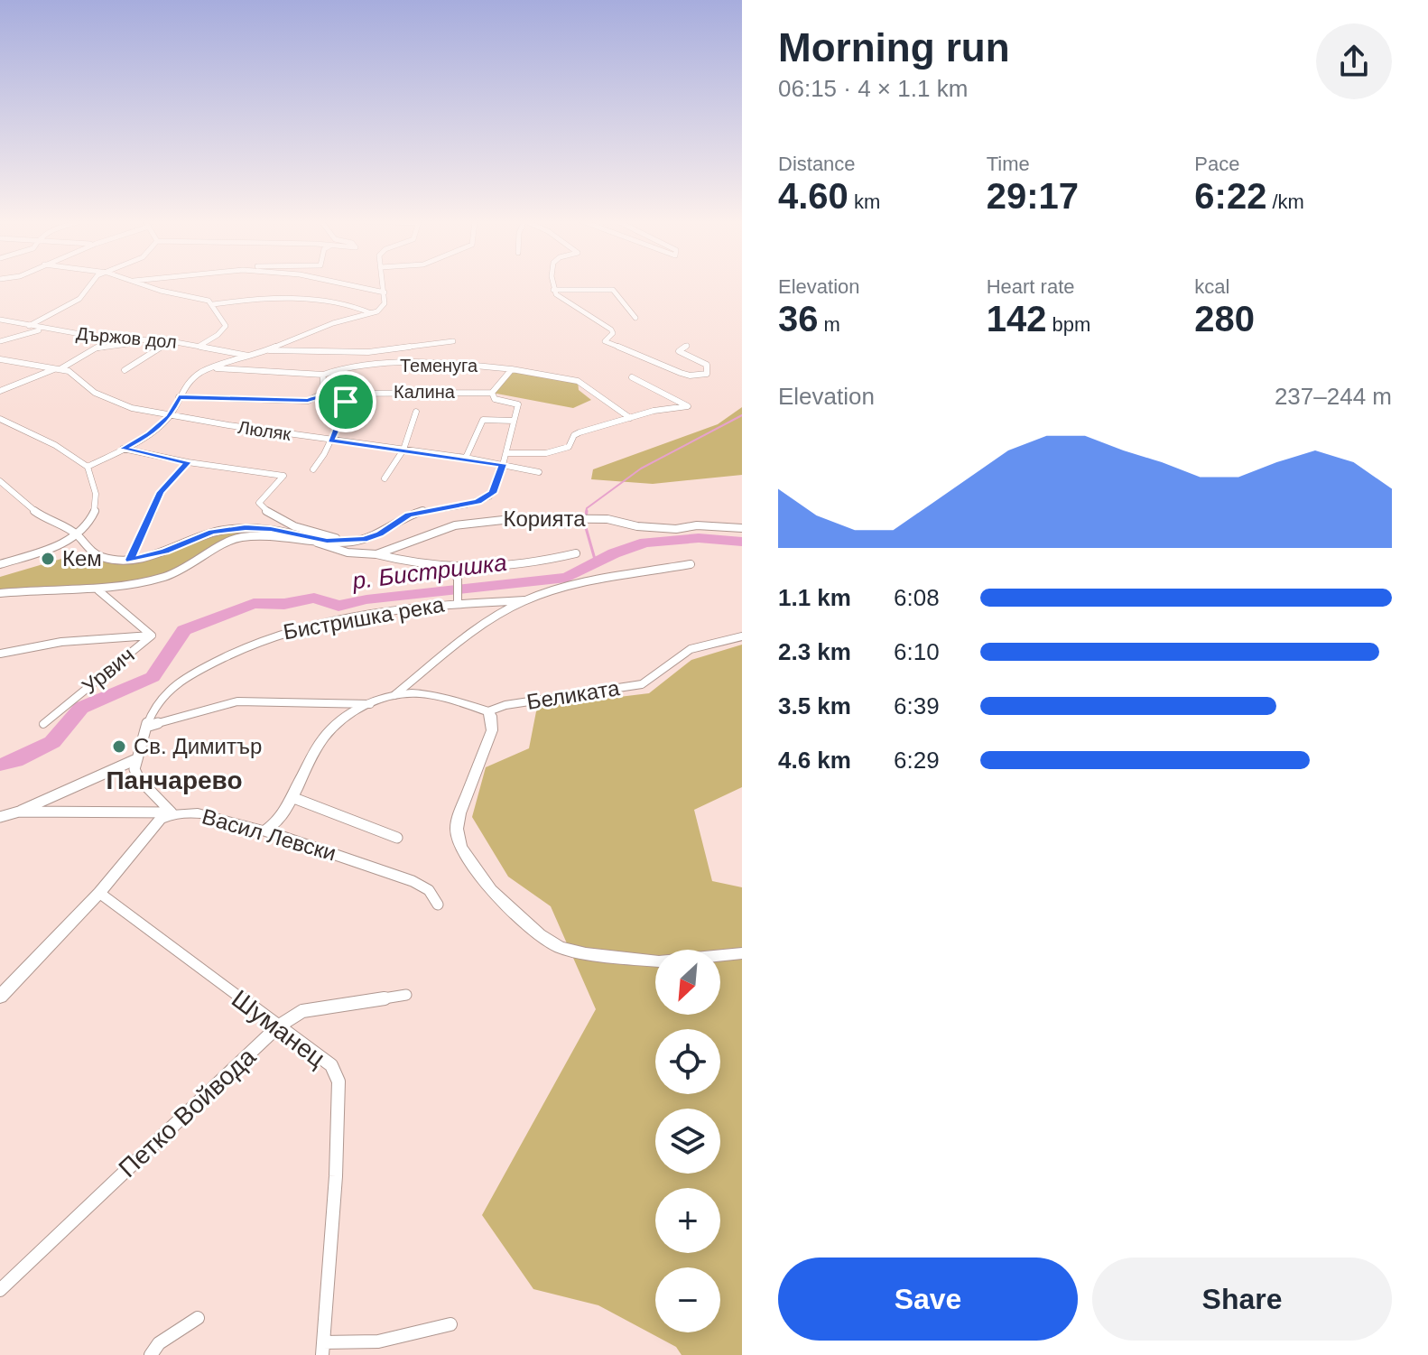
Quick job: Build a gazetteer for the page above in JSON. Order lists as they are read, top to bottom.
{
  "streets": {
    "street": [
      "Държов дол",
      "Теменуга",
      "Калина",
      "Люляк",
      "Корията",
      "Бистришка река",
      "Урвич",
      "Беликата",
      "Васил Левски",
      "Шуманец",
      "Петко Войвода"
    ]
  },
  "crossings": [
    ["Теменуга", "Калина"],
    ["Корията", "Бистришка река"],
    ["Шуманец", "Петко Войвода"]
  ],
  "districts": ["Панчарево"],
  "water": ["р. Бистришка"],
  "places": ["Кем", "Св. Димитър"],
  "north": "bottom left",
  "page": {
    "heading": ["Morning run", "06:15 · 4 × 1.1 km"],
    "stats": [
      ["Distance", "4.60 km"],
      ["Time", "29:17"],
      ["Pace", "6:22 /km"],
      ["Elevation", "36 m"],
      ["Heart rate", "142 bpm"],
      ["kcal", "280"]
    ],
    "chart": ["Elevation", "237–244 m"],
    "list": [
      {
        "name": "1.1 km",
        "note": "6:08"
      },
      {
        "name": "2.3 km",
        "note": "6:10"
      },
      {
        "name": "3.5 km",
        "note": "6:39"
      },
      {
        "name": "4.6 km",
        "note": "6:29"
      }
    ],
    "map_buttons": ["+", "−"],
    "buttons": ["Save", "Share"]
  }
}
